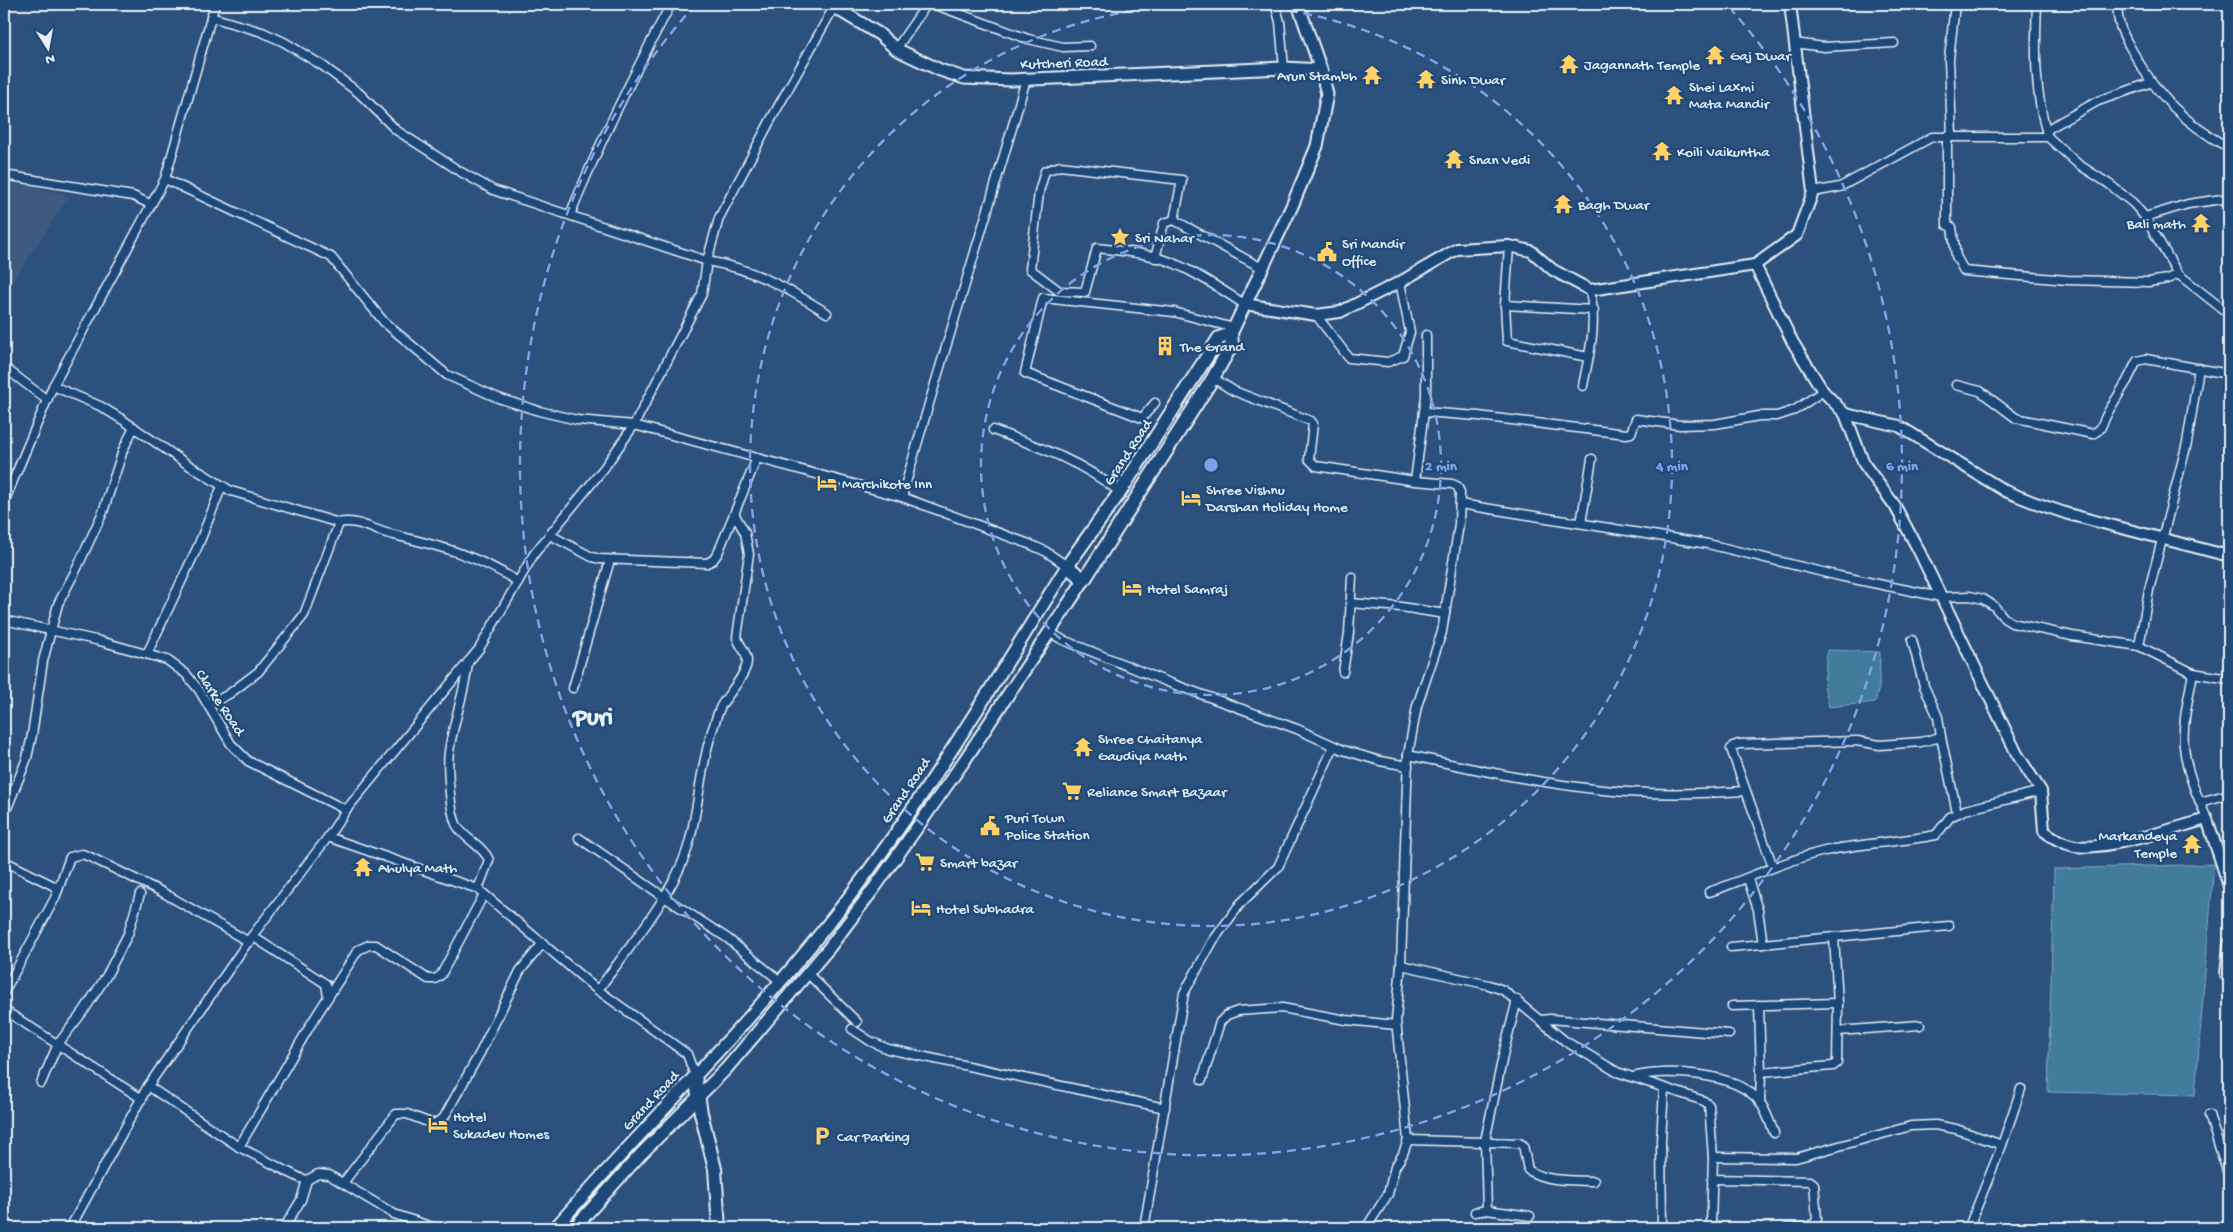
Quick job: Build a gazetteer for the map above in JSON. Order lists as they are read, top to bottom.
{
  "streets": {
    "main road": ["Kutcheri Road", "Grand Road"],
    "street": ["Clarke Road"]
  },
  "crossings": [
    ["Kutcheri Road", "Grand Road"]
  ],
  "districts": ["Puri"],
  "places": {
    "temple": [
      "Gaj Dwar",
      "Jagannath Temple",
      "Arun Stambh",
      "Sinh Dwar",
      "Shei Laxmi Mata Mandir",
      "Koili Vaikuntha",
      "Snan Vedi",
      "Bagh Dwar",
      "Bali math",
      "Shree Chaitanya Gaudiya Math",
      "Markandeya Temple",
      "Ahulya Math"
    ],
    "place": ["Sri Nahar"],
    "public building": ["Sri Mandir Office", "Puri Town Police Station"],
    "building": ["The Grand"],
    "hotel": [
      "Marchikote Inn",
      "Shree Vishnu Darshan Holiday Home",
      "Hotel Samraj",
      "Hotel Subhadra",
      "Hotel Sukadev Homes"
    ],
    "supermarket": ["Reliance Smart Bazaar", "Smart bazar"],
    "parking": ["Car Parking"]
  },
  "north": "bottom",
  "rings": ["2 min", "4 min", "6 min"]
}
